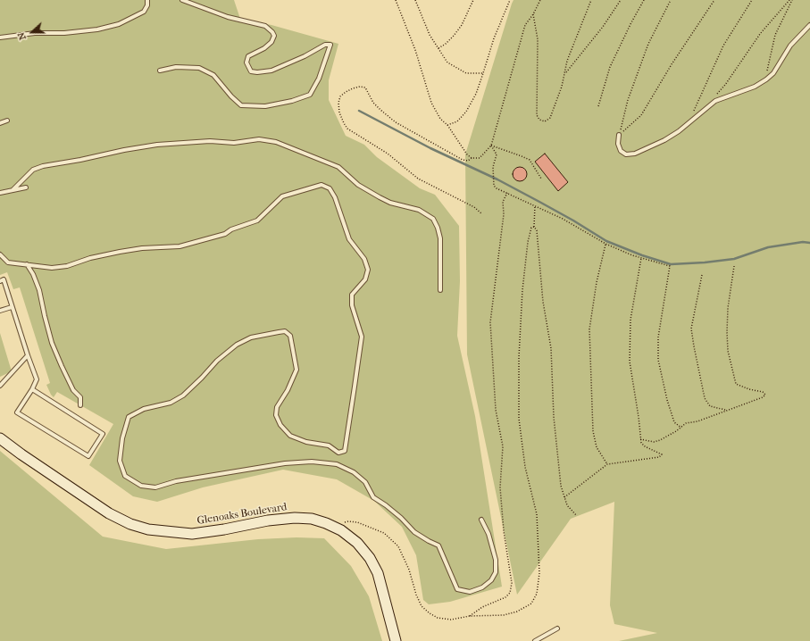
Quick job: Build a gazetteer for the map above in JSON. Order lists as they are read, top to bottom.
{
  "streets": {
    "street": ["Glenoaks Boulevard"]
  },
  "north": "left"
}
